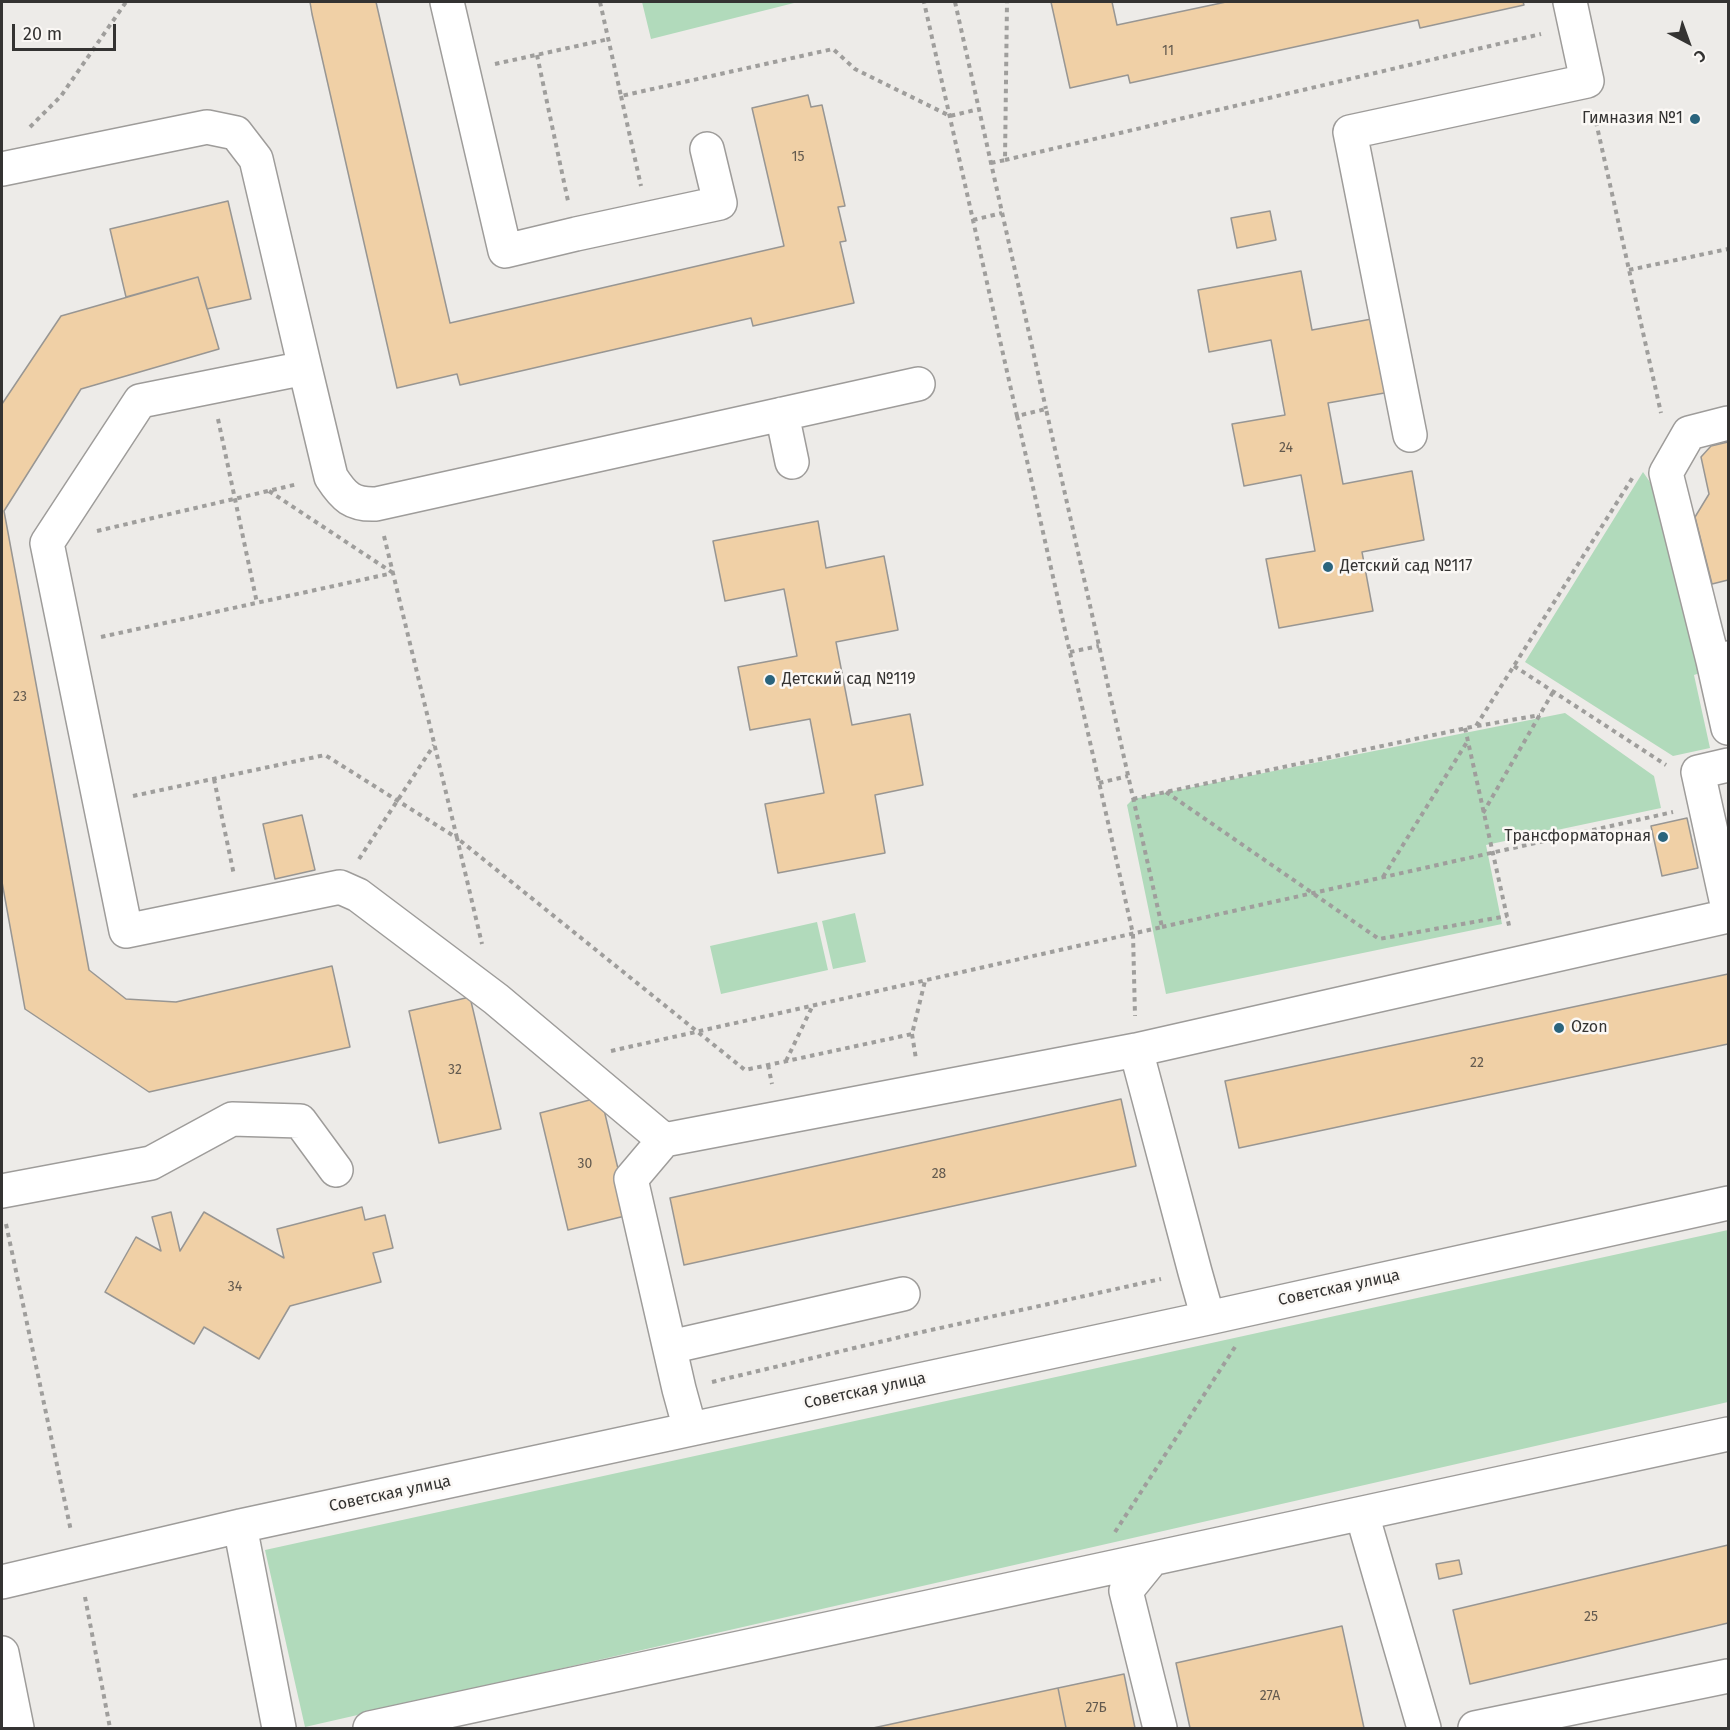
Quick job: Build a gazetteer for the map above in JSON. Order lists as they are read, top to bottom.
{
  "streets": {
    "street": ["Советская улица"]
  },
  "places": [
    "Гимназия №1",
    "Детский сад №117",
    "Детский сад №119",
    "Трансформаторная",
    "Ozon"
  ],
  "house_numbers": [
    "11",
    "15",
    "24",
    "23",
    "22",
    "32",
    "30",
    "28",
    "34",
    "25",
    "27А",
    "27Б"
  ],
  "scale_bar": "20 m",
  "north": "bottom right"
}
